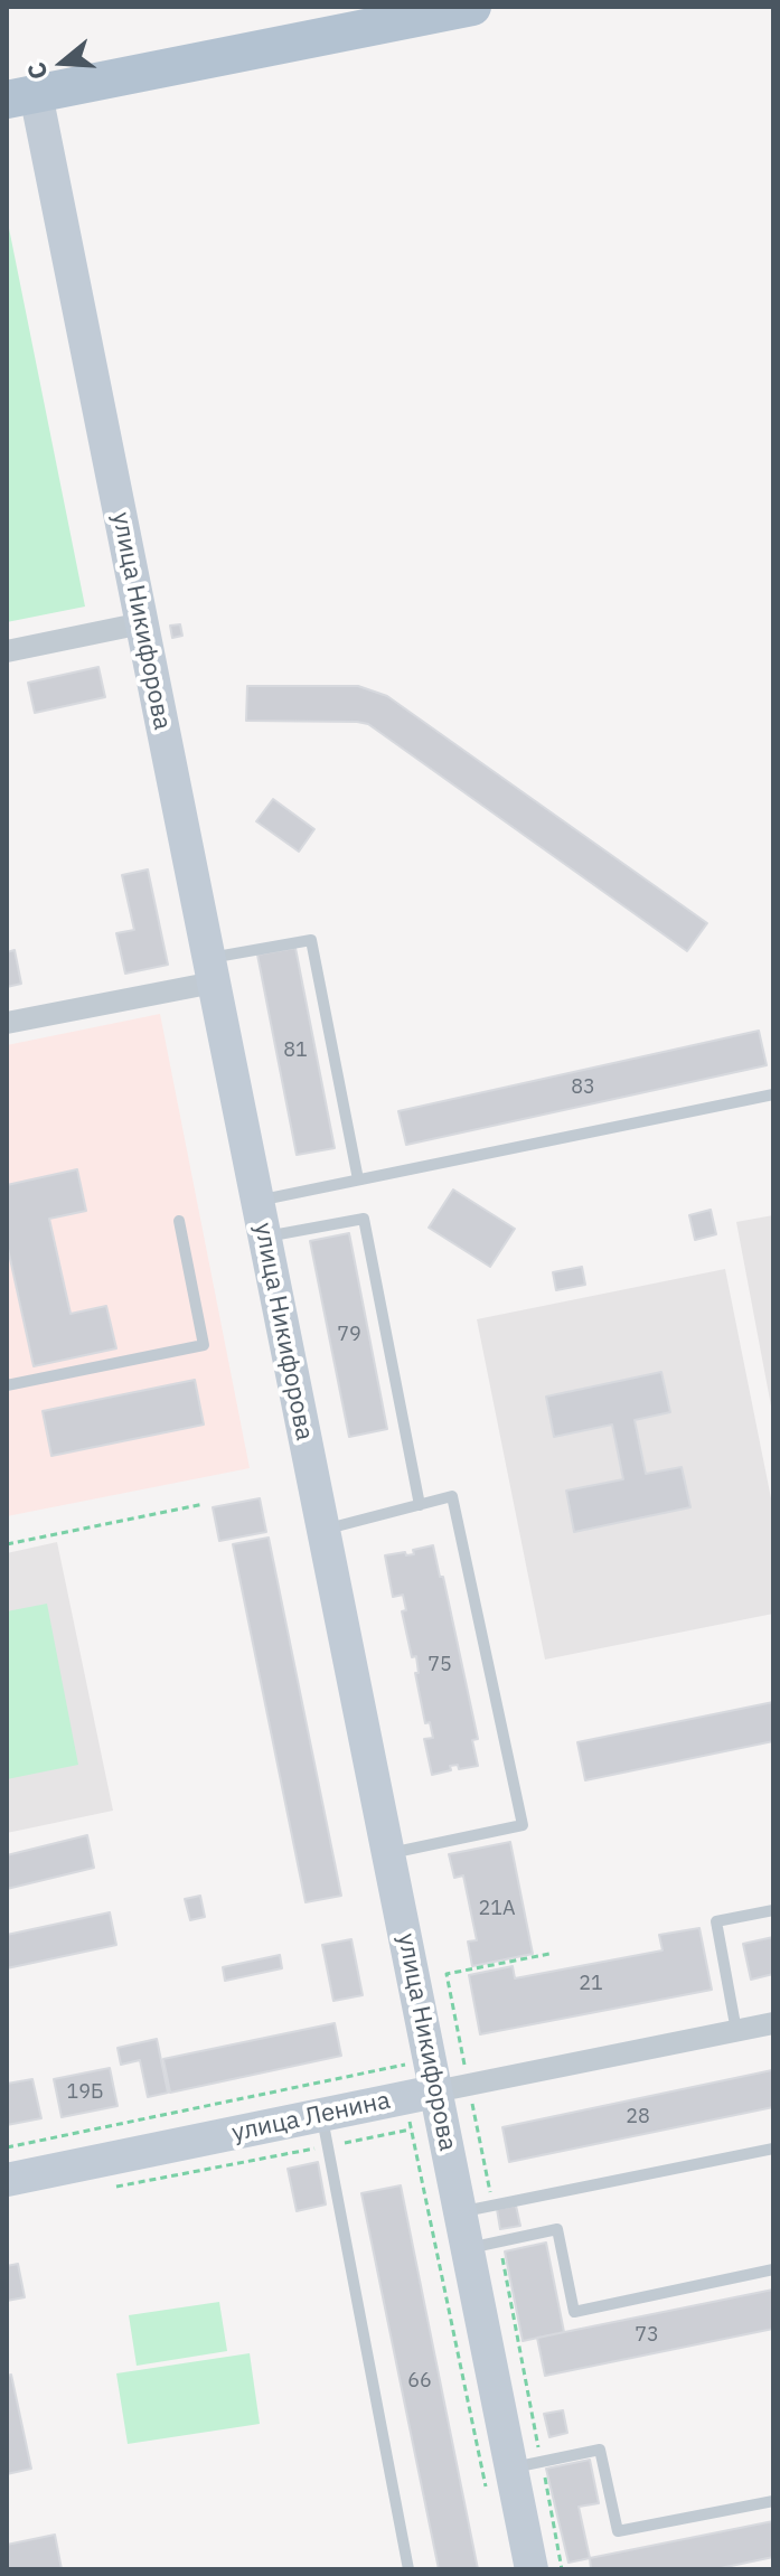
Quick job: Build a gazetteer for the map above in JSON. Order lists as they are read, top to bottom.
{
  "streets": {
    "main road": ["улица Никифорова", "улица Ленина"]
  },
  "crossings": [
    ["улица Никифорова", "улица Ленина"]
  ],
  "house_numbers": [
    "81",
    "83",
    "79",
    "75",
    "21А",
    "21",
    "19Б",
    "28",
    "73",
    "66"
  ],
  "north": "left"
}
